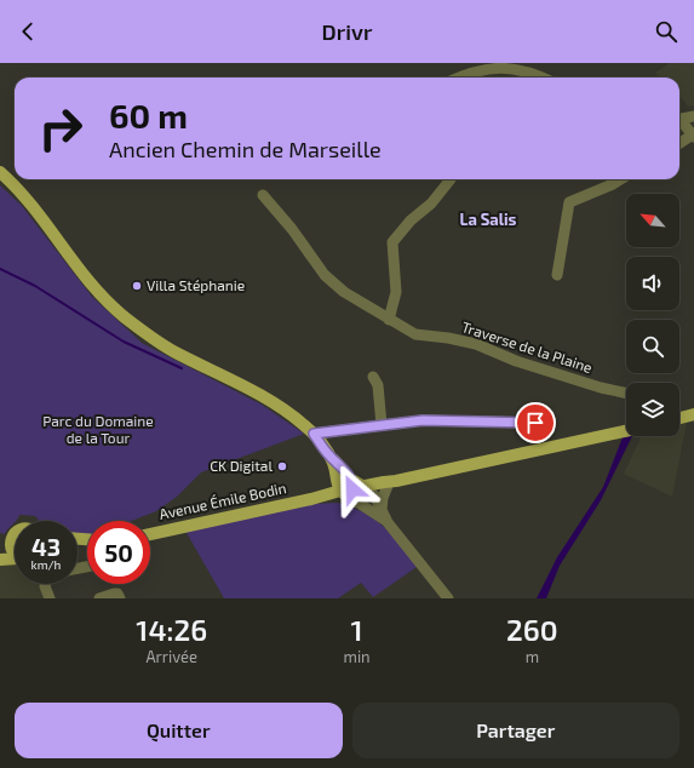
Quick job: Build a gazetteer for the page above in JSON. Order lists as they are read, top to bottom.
{
  "streets": {
    "main road": ["Avenue Émile Bodin"],
    "street": ["Traverse de la Plaine"]
  },
  "districts": ["La Salis"],
  "parks": ["Parc du Domaine de la Tour"],
  "places": ["Villa Stéphanie", "CK Digital"],
  "north": "top left",
  "page": {
    "header": "Drivr",
    "turn": ["60 m", "Ancien Chemin de Marseille"],
    "speed": "43 km/h",
    "limit": "50",
    "eta": [
      "14:26",
      "Arrivée",
      "1",
      "min",
      "260",
      "m"
    ],
    "buttons": ["Quitter", "Partager"]
  }
}
